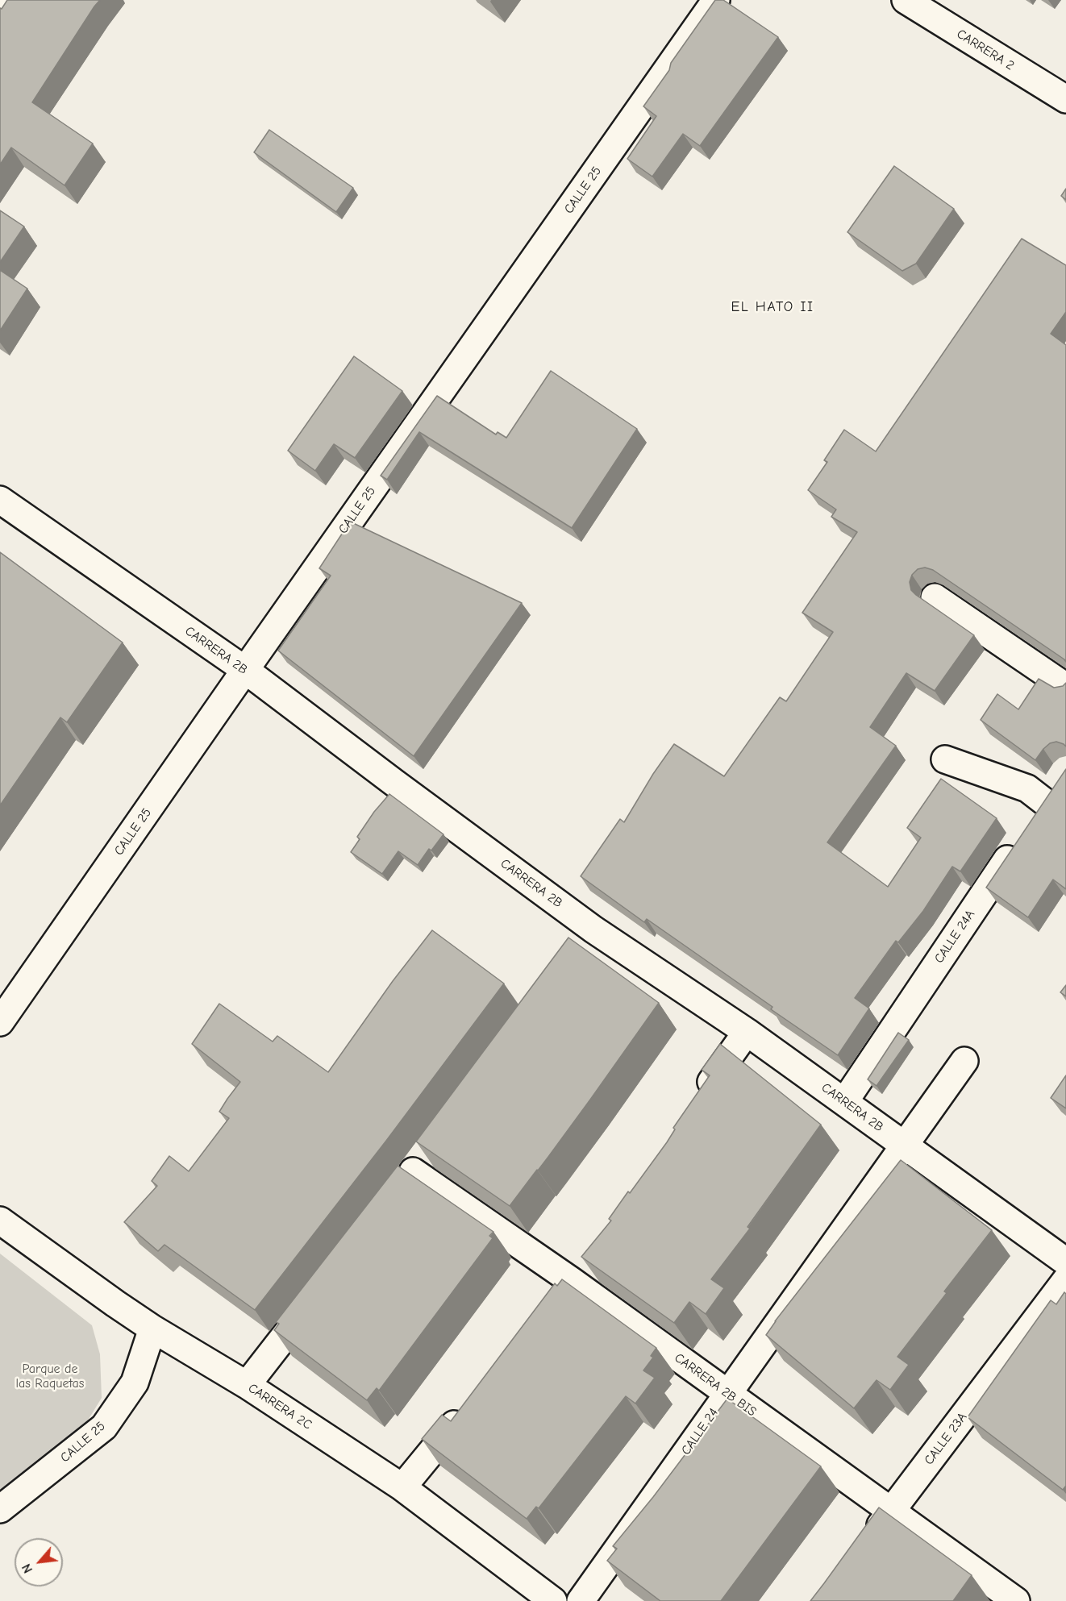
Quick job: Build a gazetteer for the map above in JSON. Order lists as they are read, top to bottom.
{
  "streets": {
    "street": [
      "CARRERA 2",
      "CALLE 25",
      "CARRERA 2B",
      "CALLE 24A",
      "CARRERA 2B BIS",
      "CARRERA 2C",
      "CALLE 24",
      "CALLE 23A"
    ]
  },
  "crossings": [
    ["CALLE 25", "CARRERA 2B"],
    ["CALLE 25", "CARRERA 2C"],
    ["CARRERA 2B", "CALLE 24A"],
    ["CARRERA 2B", "CALLE 24"],
    ["CARRERA 2B BIS", "CALLE 24"],
    ["CARRERA 2B BIS", "CALLE 23A"]
  ],
  "districts": ["EL HATO II"],
  "parks": ["Parque de las Raquetas"],
  "north": "bottom left"
}
